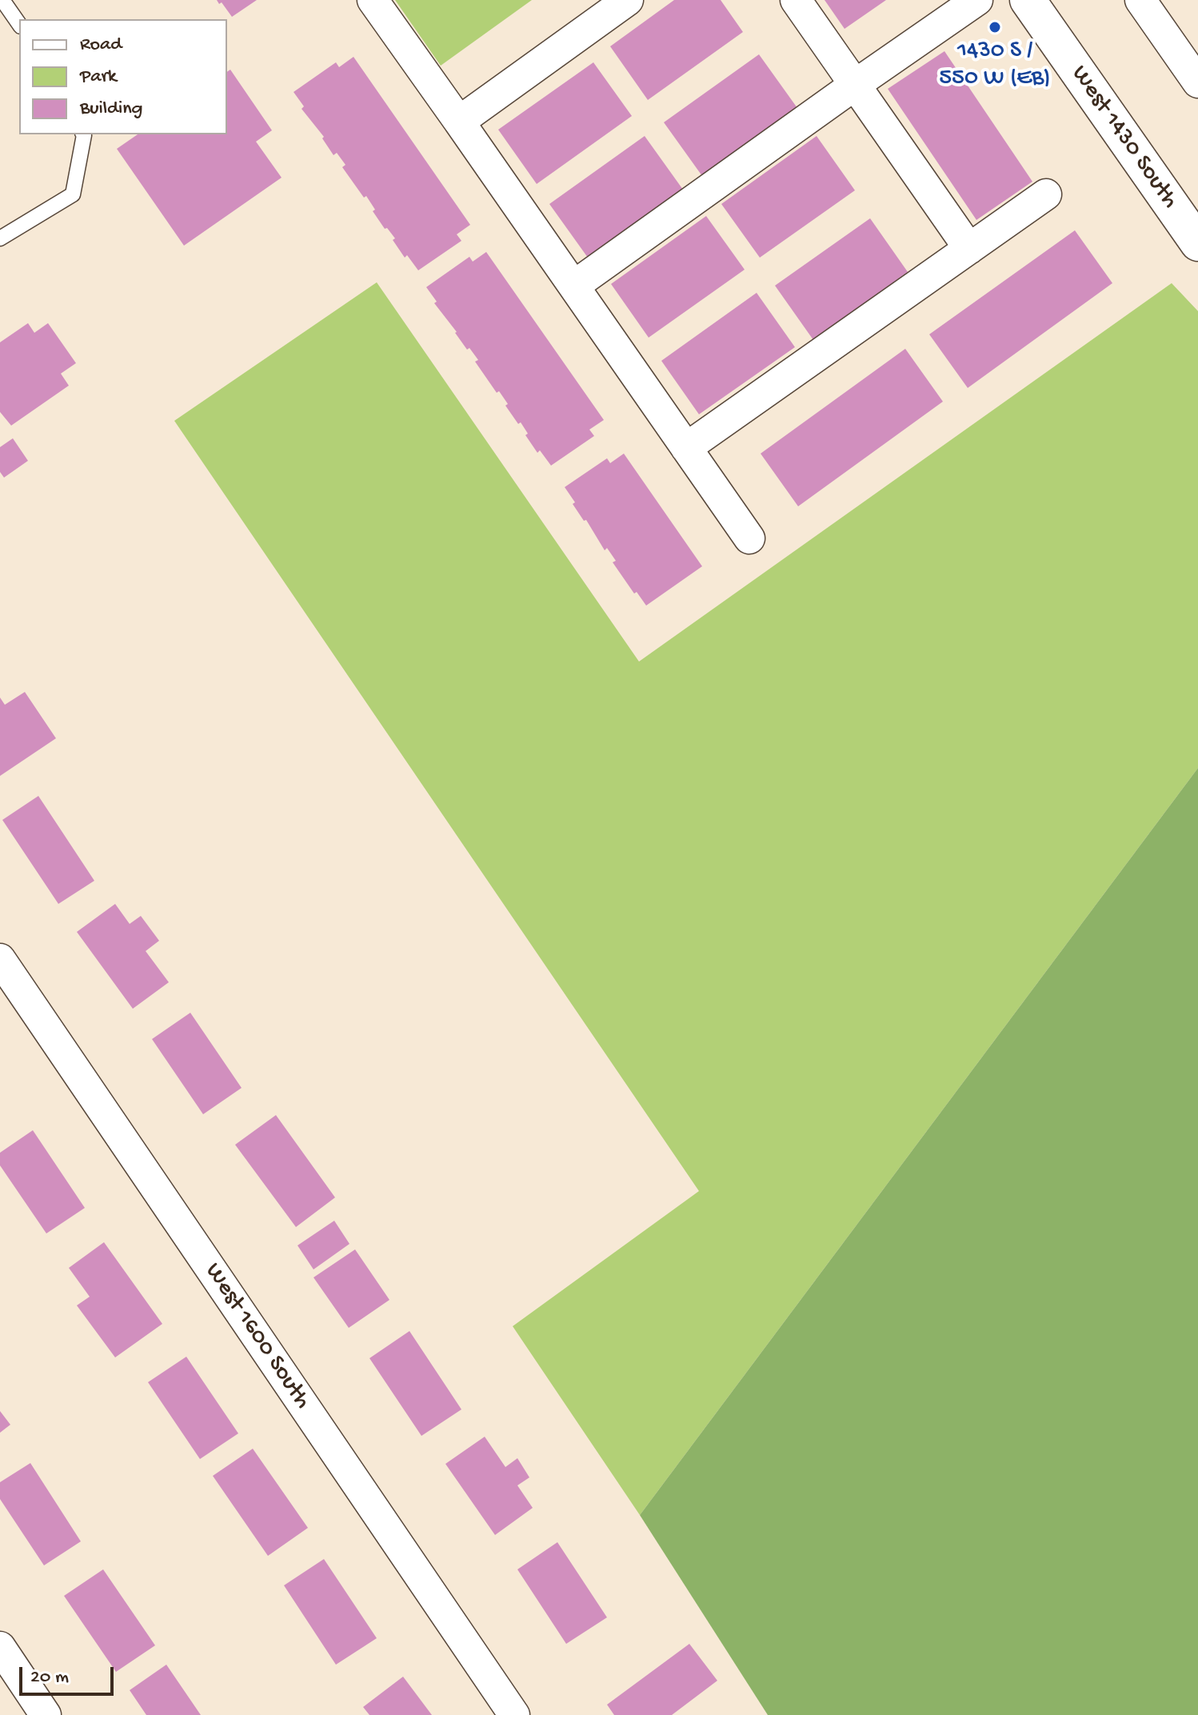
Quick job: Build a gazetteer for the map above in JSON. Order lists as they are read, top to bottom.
{
  "streets": {
    "street": ["West 1430 South", "West 1600 South"]
  },
  "places": ["1430 S / 550 W (EB)"],
  "legend": ["Road", "Park", "Building"],
  "scale_bar": "20 m"
}
